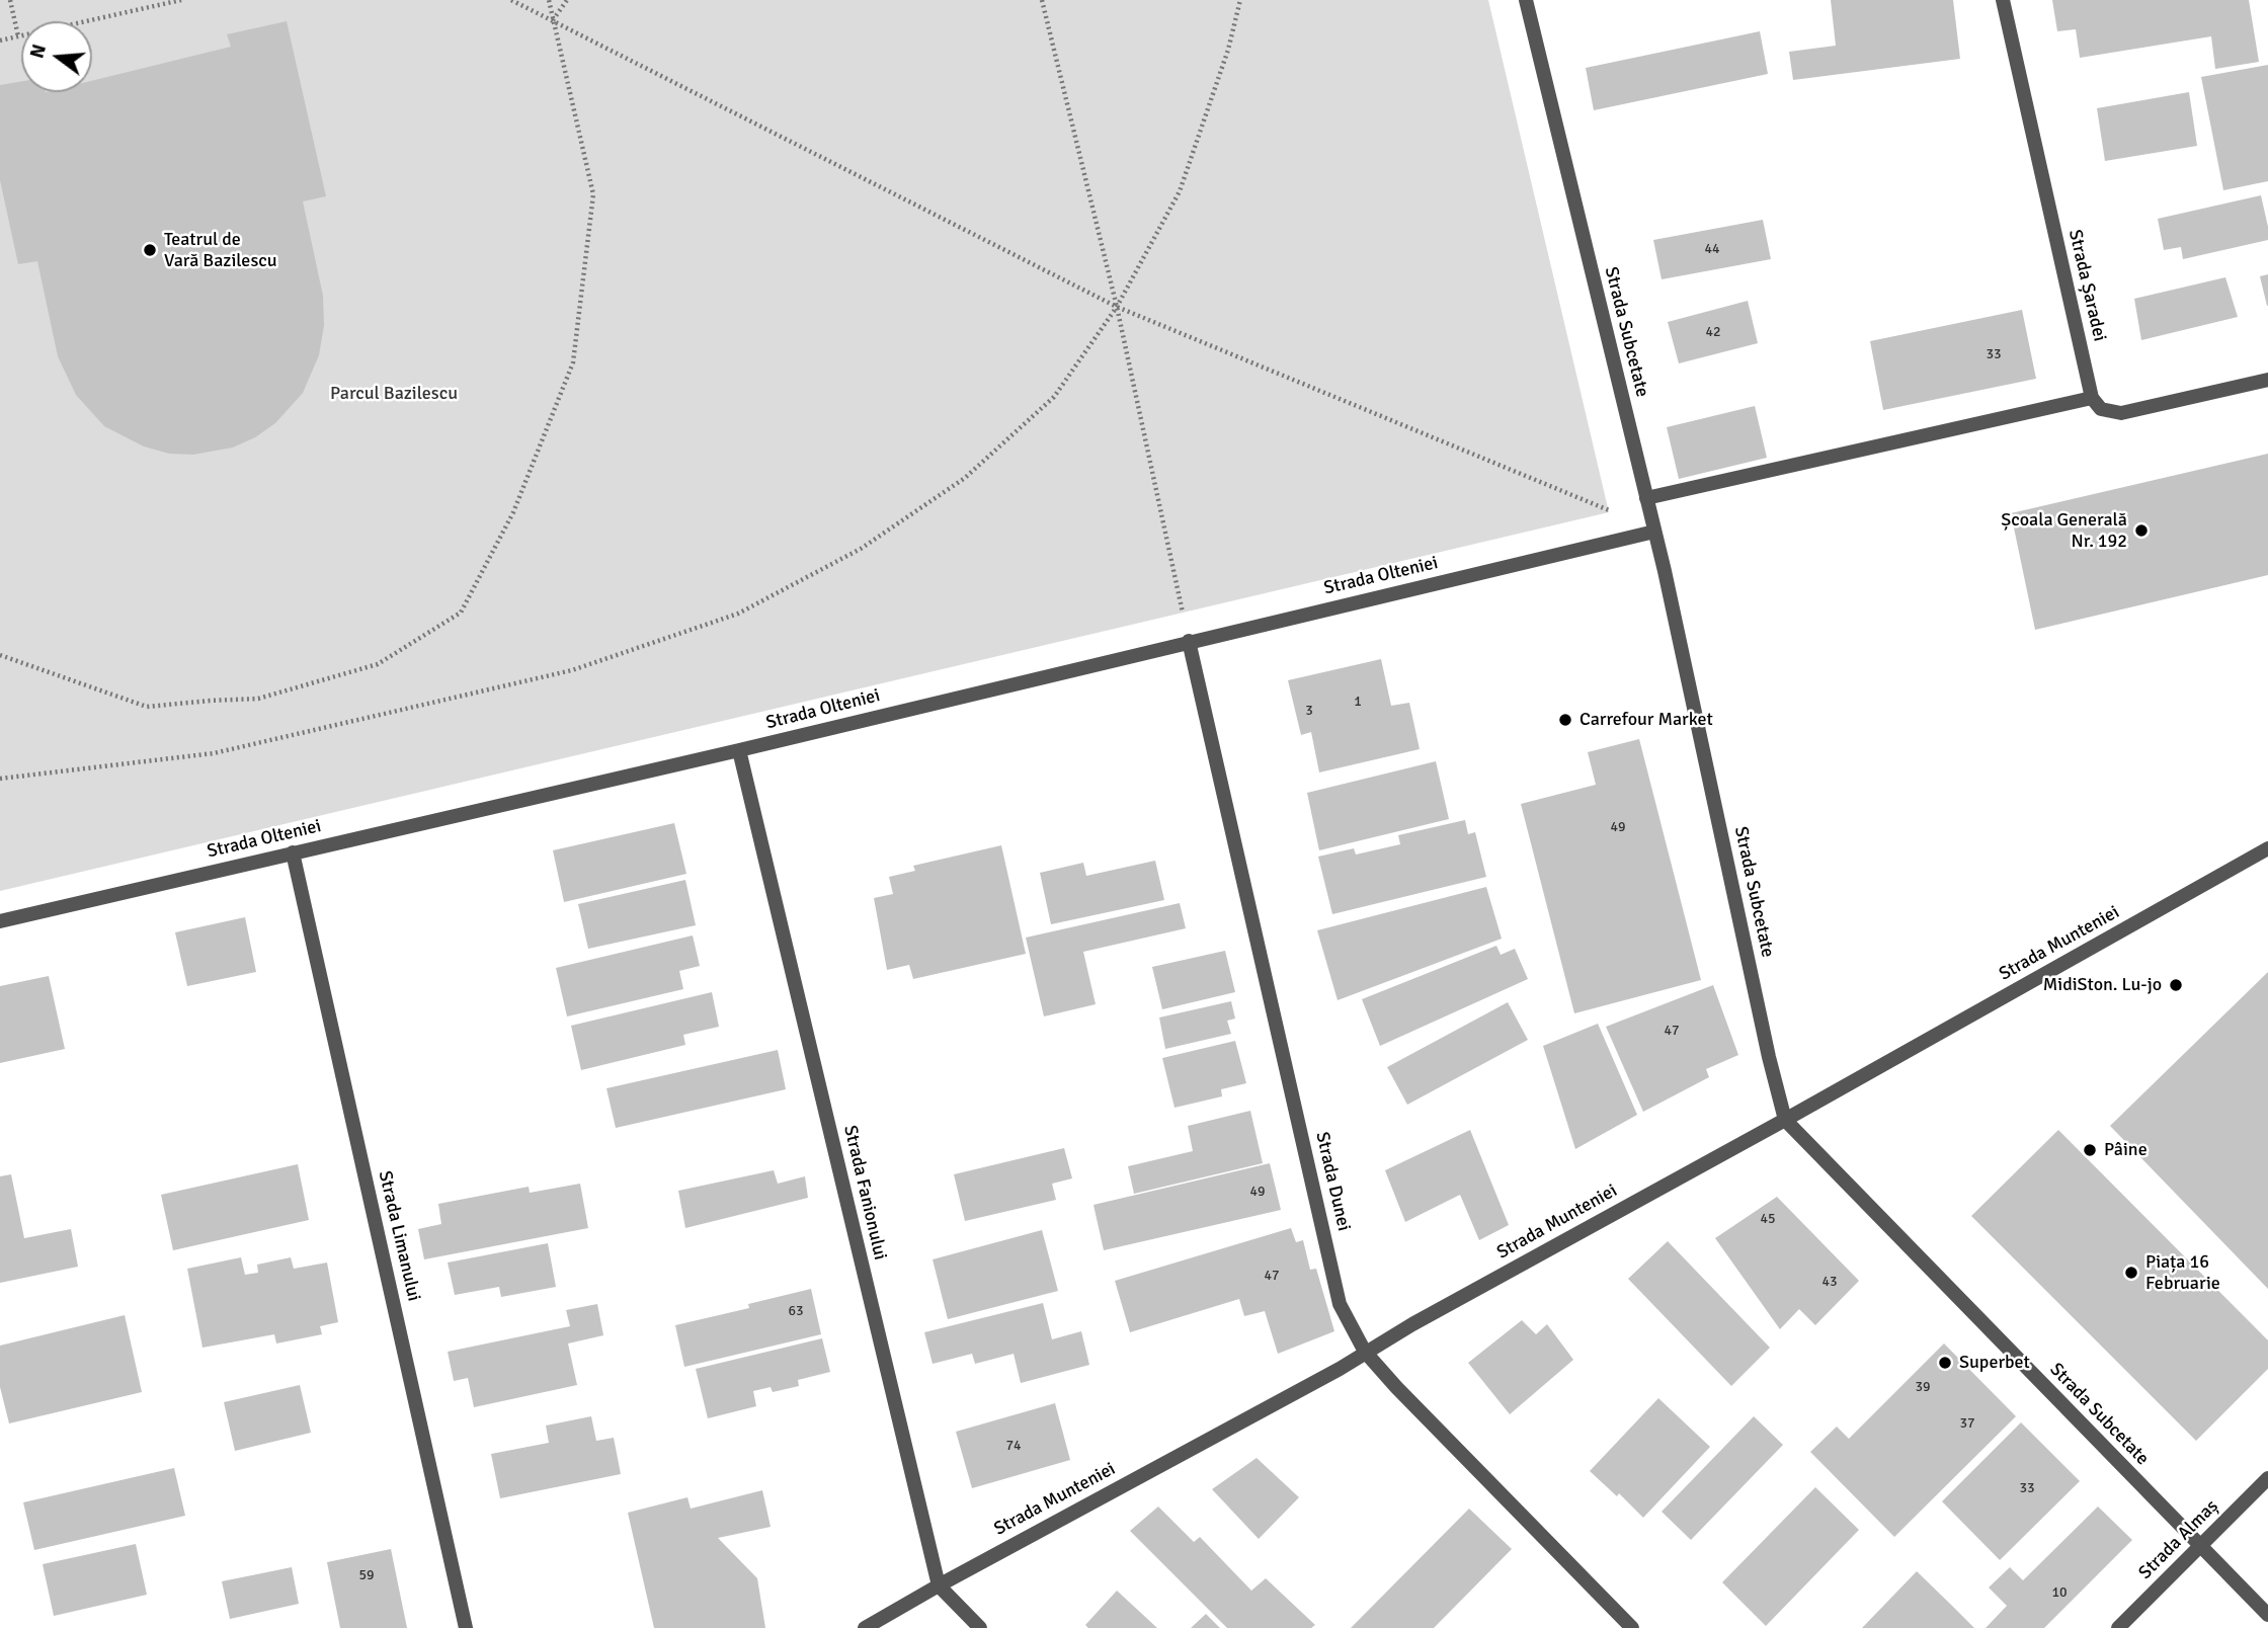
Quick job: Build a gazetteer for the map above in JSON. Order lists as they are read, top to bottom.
{
  "streets": {
    "street": [
      "Strada Șaradei",
      "Strada Subcetate",
      "Strada Olteniei",
      "Strada Munteniei",
      "Strada Dunei",
      "Strada Fanionului",
      "Strada Limanului",
      "Strada Almaș"
    ]
  },
  "crossings": [
    ["Strada Subcetate", "Strada Olteniei"],
    ["Strada Subcetate", "Strada Munteniei"],
    ["Strada Subcetate", "Strada Almaș"],
    ["Strada Olteniei", "Strada Dunei"],
    ["Strada Olteniei", "Strada Fanionului"],
    ["Strada Olteniei", "Strada Limanului"],
    ["Strada Munteniei", "Strada Dunei"],
    ["Strada Munteniei", "Strada Fanionului"]
  ],
  "parks": ["Parcul Bazilescu"],
  "places": [
    "Teatrul de Vară Bazilescu",
    "Școala Generală Nr. 192",
    "Carrefour Market",
    "MidiSton. Lu-jo",
    "Pâine",
    "Piața 16 Februarie",
    "Superbet"
  ],
  "house_numbers": [
    "44",
    "42",
    "33",
    "1",
    "3",
    "49",
    "47",
    "49",
    "45",
    "47",
    "43",
    "63",
    "39",
    "37",
    "74",
    "33",
    "59",
    "10"
  ],
  "north": "left"
}
